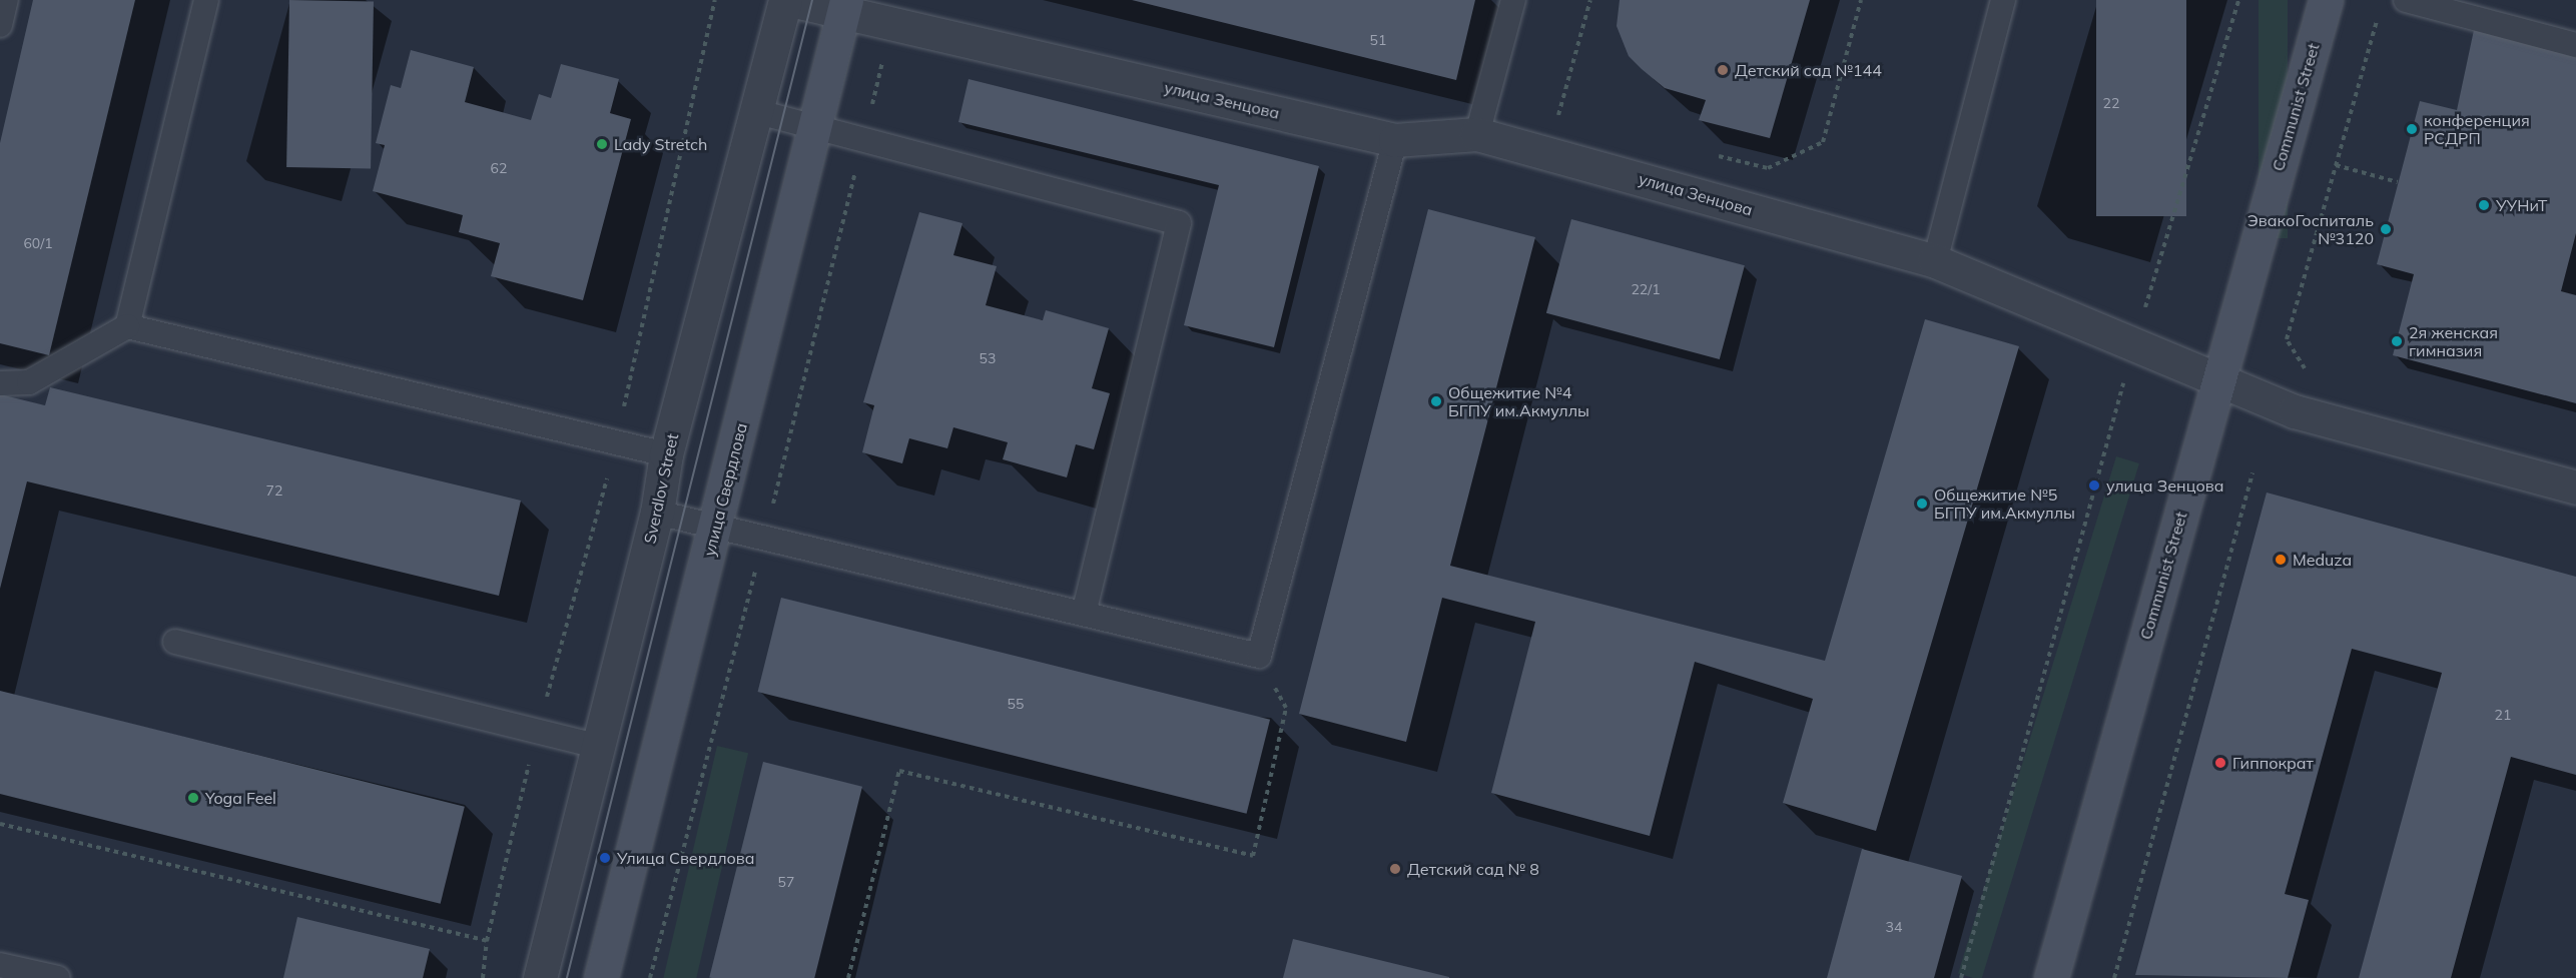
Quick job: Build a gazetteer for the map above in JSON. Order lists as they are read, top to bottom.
{
  "streets": {
    "main road": ["Communist Street", "улица Свердлова"],
    "street": ["улица Зенцова", "Sverdlov Street"]
  },
  "crossings": [
    ["улица Зенцова", "Communist Street"],
    ["улица Зенцова", "улица Свердлова"]
  ],
  "places": [
    "Детский сад №144",
    "конференция РСДРП",
    "Lady Stretch",
    "УУНиТ",
    "ЭвакоГоспиталь №3120",
    "2я женская гимназия",
    "Общежитие №4 БГПУ им.Акмуллы",
    "улица Зенцова",
    "Общежитие №5 БГПУ им.Акмуллы",
    "Meduza",
    "Гиппократ",
    "Yoga Feel",
    "Улица Свердлова",
    "Детский сад № 8"
  ],
  "house_numbers": [
    "51",
    "22",
    "62",
    "60/1",
    "22/1",
    "53",
    "72",
    "55",
    "21",
    "57",
    "34"
  ]
}
